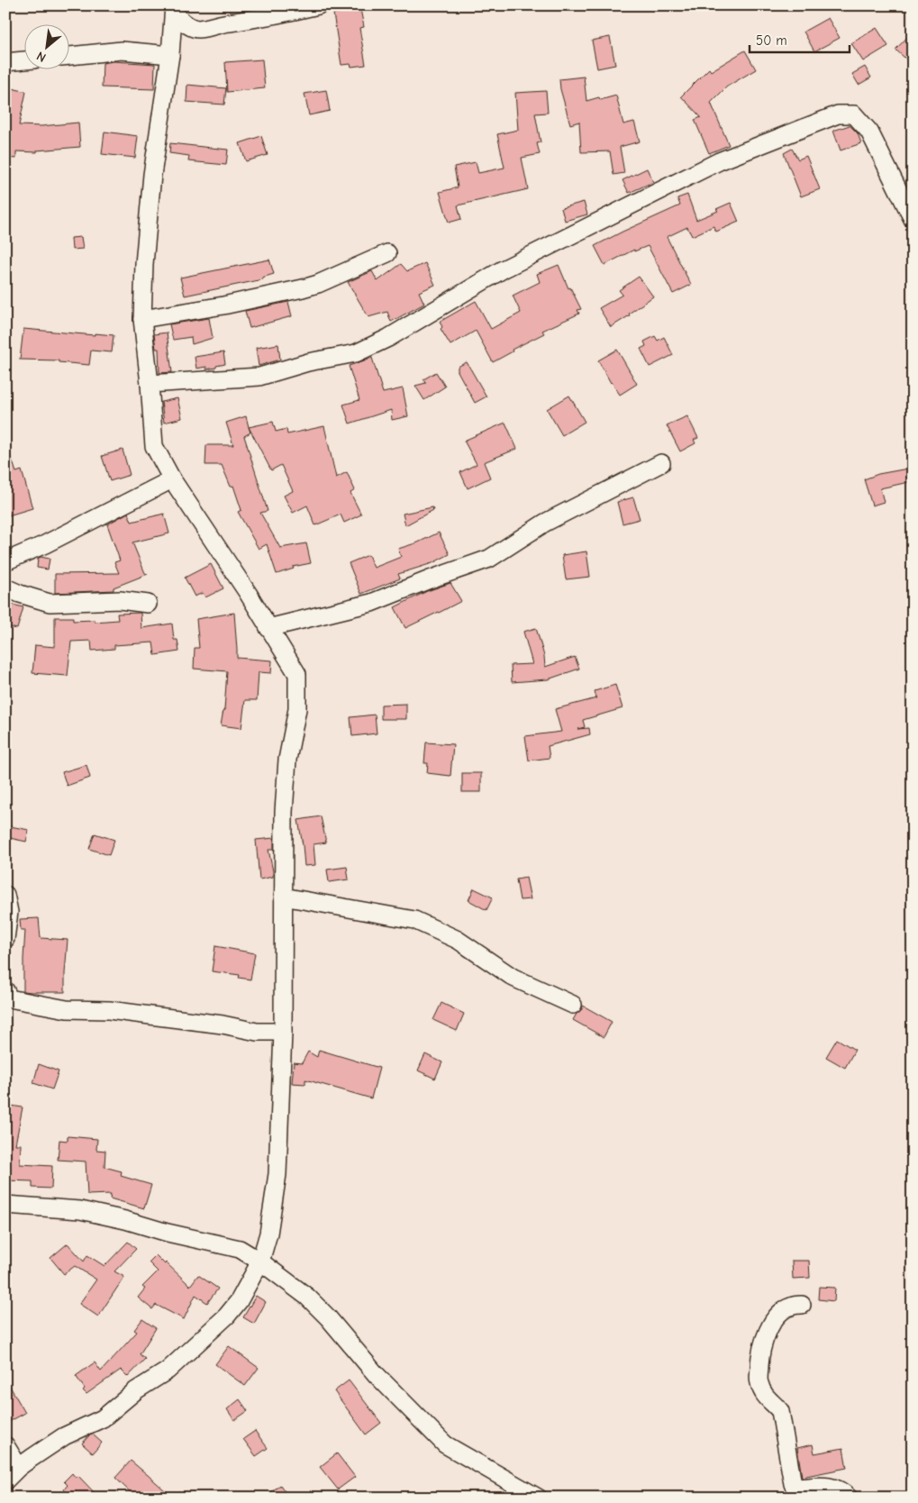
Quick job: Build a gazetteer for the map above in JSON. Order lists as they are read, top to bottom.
{
  "scale_bar": "50 m",
  "north": "bottom left"
}
